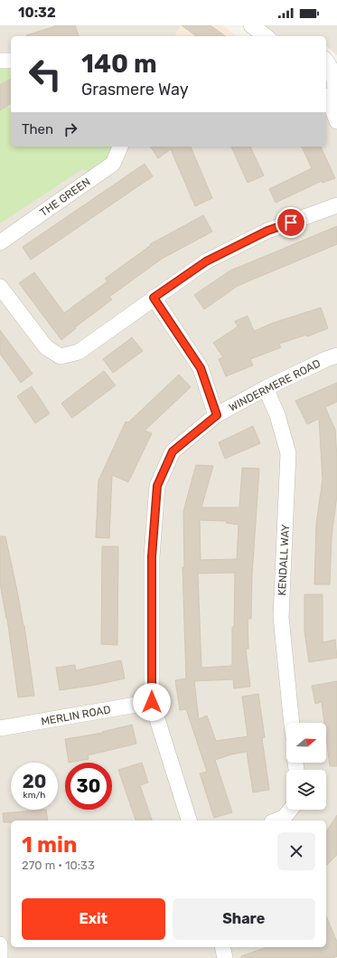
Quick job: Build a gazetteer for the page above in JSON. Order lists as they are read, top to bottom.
{
  "streets": {
    "street": [
      "THE GREEN",
      "WINDERMERE ROAD",
      "KENDALL WAY",
      "MERLIN ROAD"
    ]
  },
  "crossings": [
    ["WINDERMERE ROAD", "KENDALL WAY"],
    ["WINDERMERE ROAD", "MERLIN ROAD"]
  ],
  "north": "right",
  "page": {
    "status": "10:32",
    "turn": ["140 m", "Grasmere Way"],
    "then": "Then",
    "speed": "20 km/h",
    "limit": "30",
    "heading": ["1 min", "270 m · 10:33"],
    "buttons": ["Exit", "Share"]
  }
}
